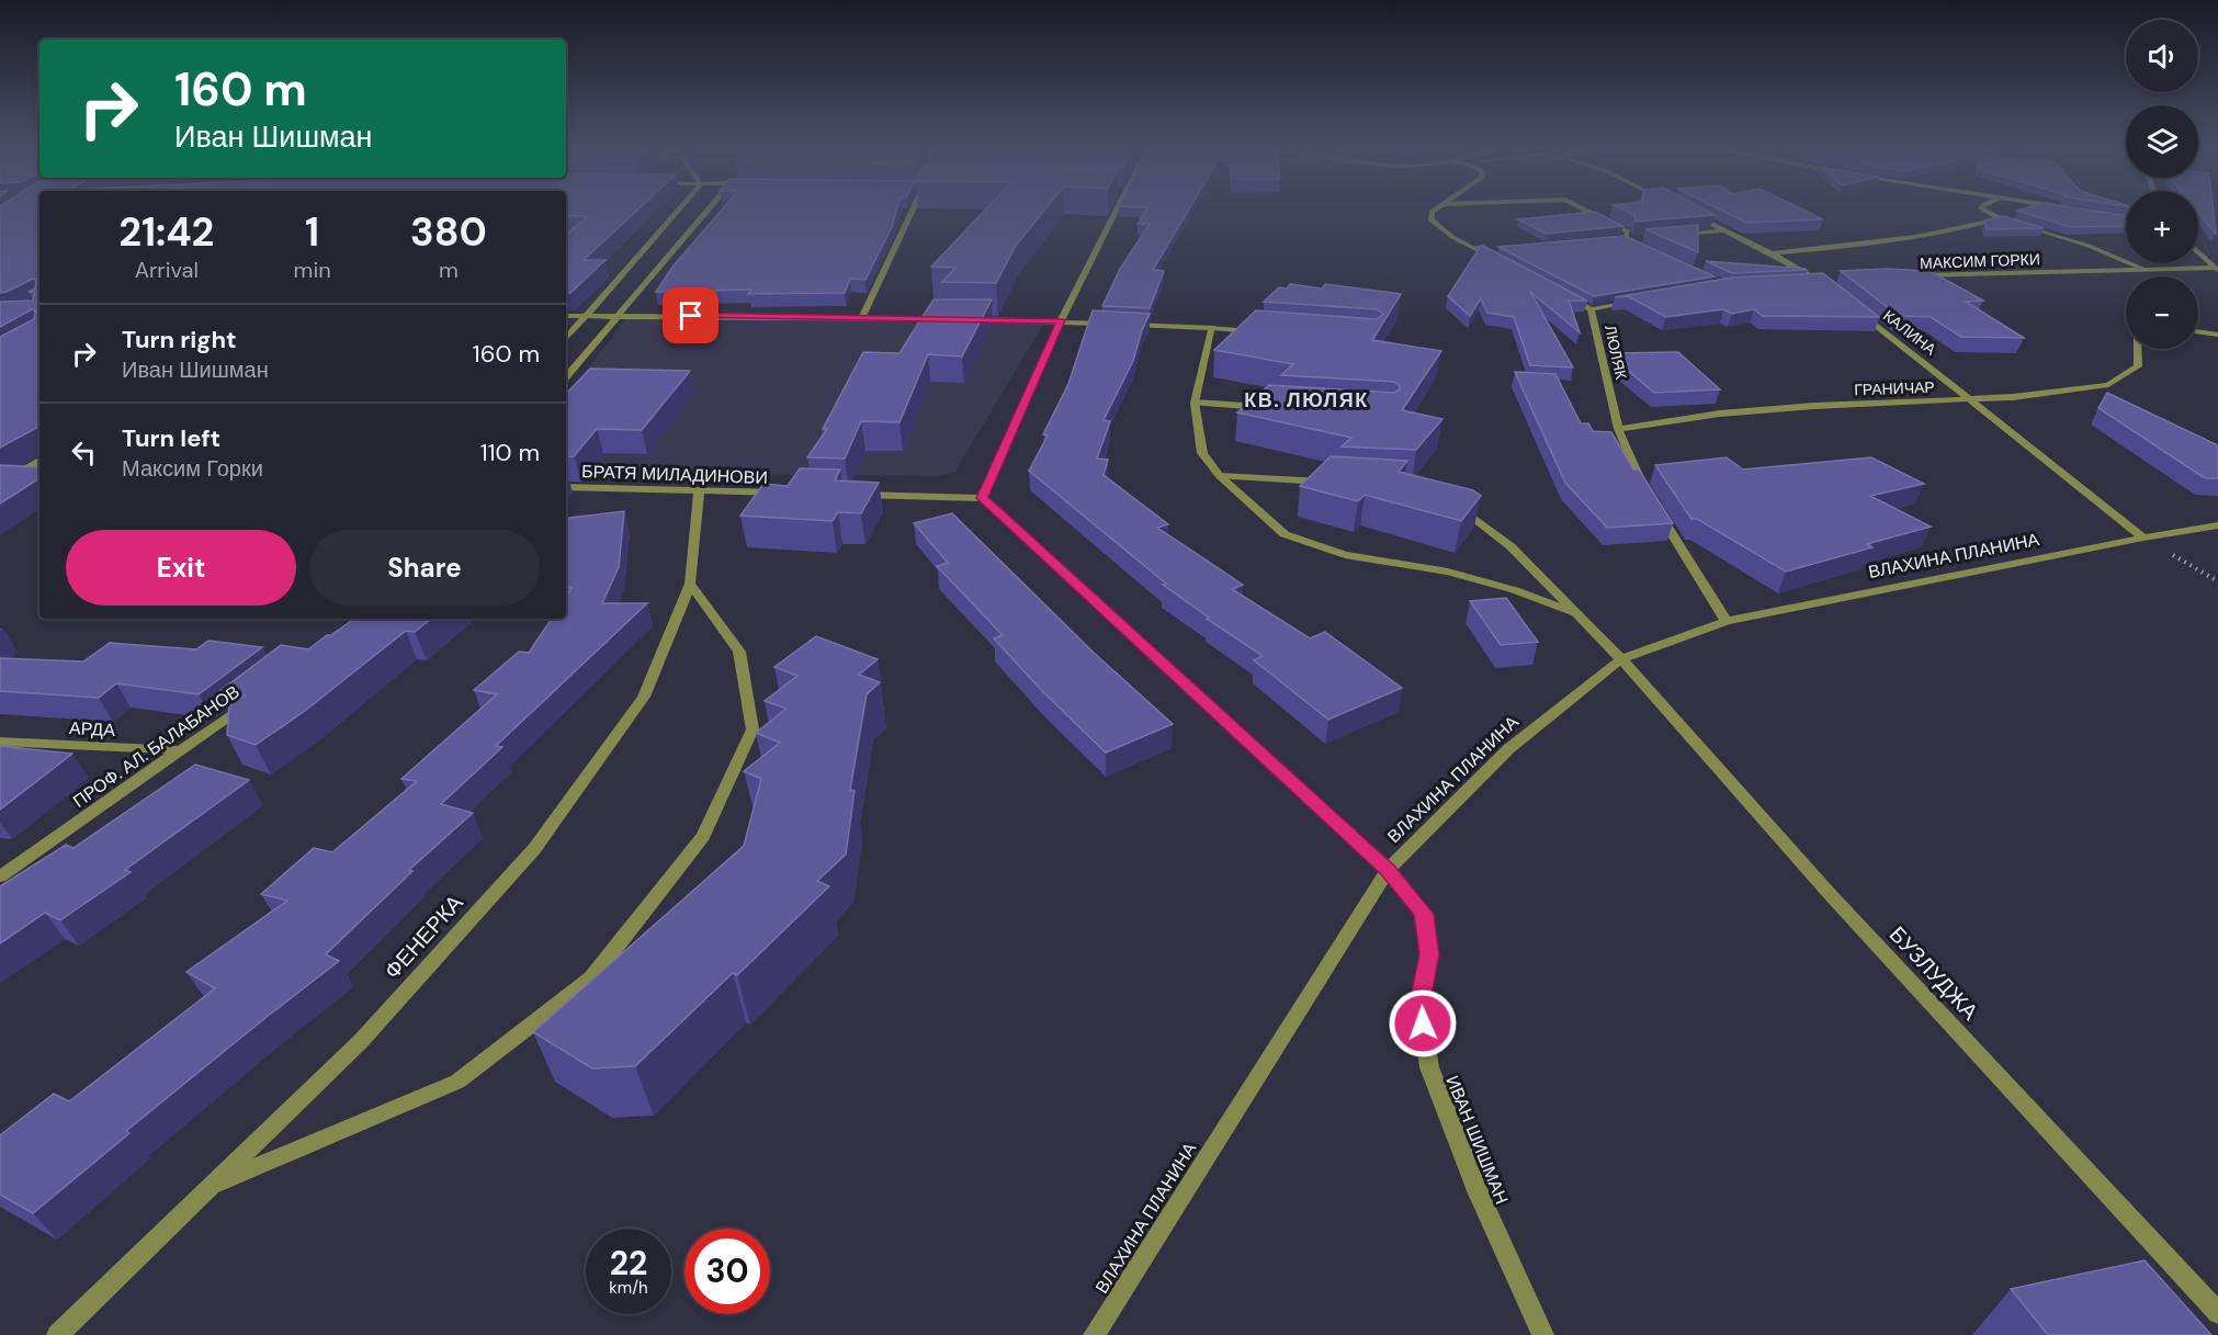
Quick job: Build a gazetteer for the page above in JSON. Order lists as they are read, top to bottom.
{
  "streets": {
    "street": [
      "МАКСИМ ГОРКИ",
      "КАЛИНА",
      "ЛЮЛЯК",
      "ГРАНИЧАР",
      "БРАТЯ МИЛАДИНОВИ",
      "ВЛАХИНА ПЛАНИНА",
      "АРДА",
      "ПРОФ. АЛ. БАЛАБАНОВ",
      "ФЕНЕРКА",
      "БУЗЛУДЖА",
      "ИВАН ШИШМАН"
    ]
  },
  "crossings": [
    ["КАЛИНА", "ГРАНИЧАР"],
    ["КАЛИНА", "ВЛАХИНА ПЛАНИНА"],
    ["ЛЮЛЯК", "ГРАНИЧАР"],
    ["БРАТЯ МИЛАДИНОВИ", "ФЕНЕРКА"],
    ["ВЛАХИНА ПЛАНИНА", "БУЗЛУДЖА"],
    ["ВЛАХИНА ПЛАНИНА", "ИВАН ШИШМАН"],
    ["АРДА", "ПРОФ. АЛ. БАЛАБАНОВ"]
  ],
  "districts": ["КВ. ЛЮЛЯК"],
  "page": {
    "map_buttons": ["+", "−"],
    "turn": ["160 m", "Иван Шишман"],
    "eta": [
      "21:42",
      "Arrival",
      "1",
      "min",
      "380",
      "m"
    ],
    "list": [
      {
        "name": "Turn right",
        "note": "Иван Шишман",
        "value": "160 m"
      },
      {
        "name": "Turn left",
        "note": "Максим Горки",
        "value": "110 m"
      }
    ],
    "buttons": ["Exit", "Share"],
    "speed": "22 km/h",
    "limit": "30"
  }
}
